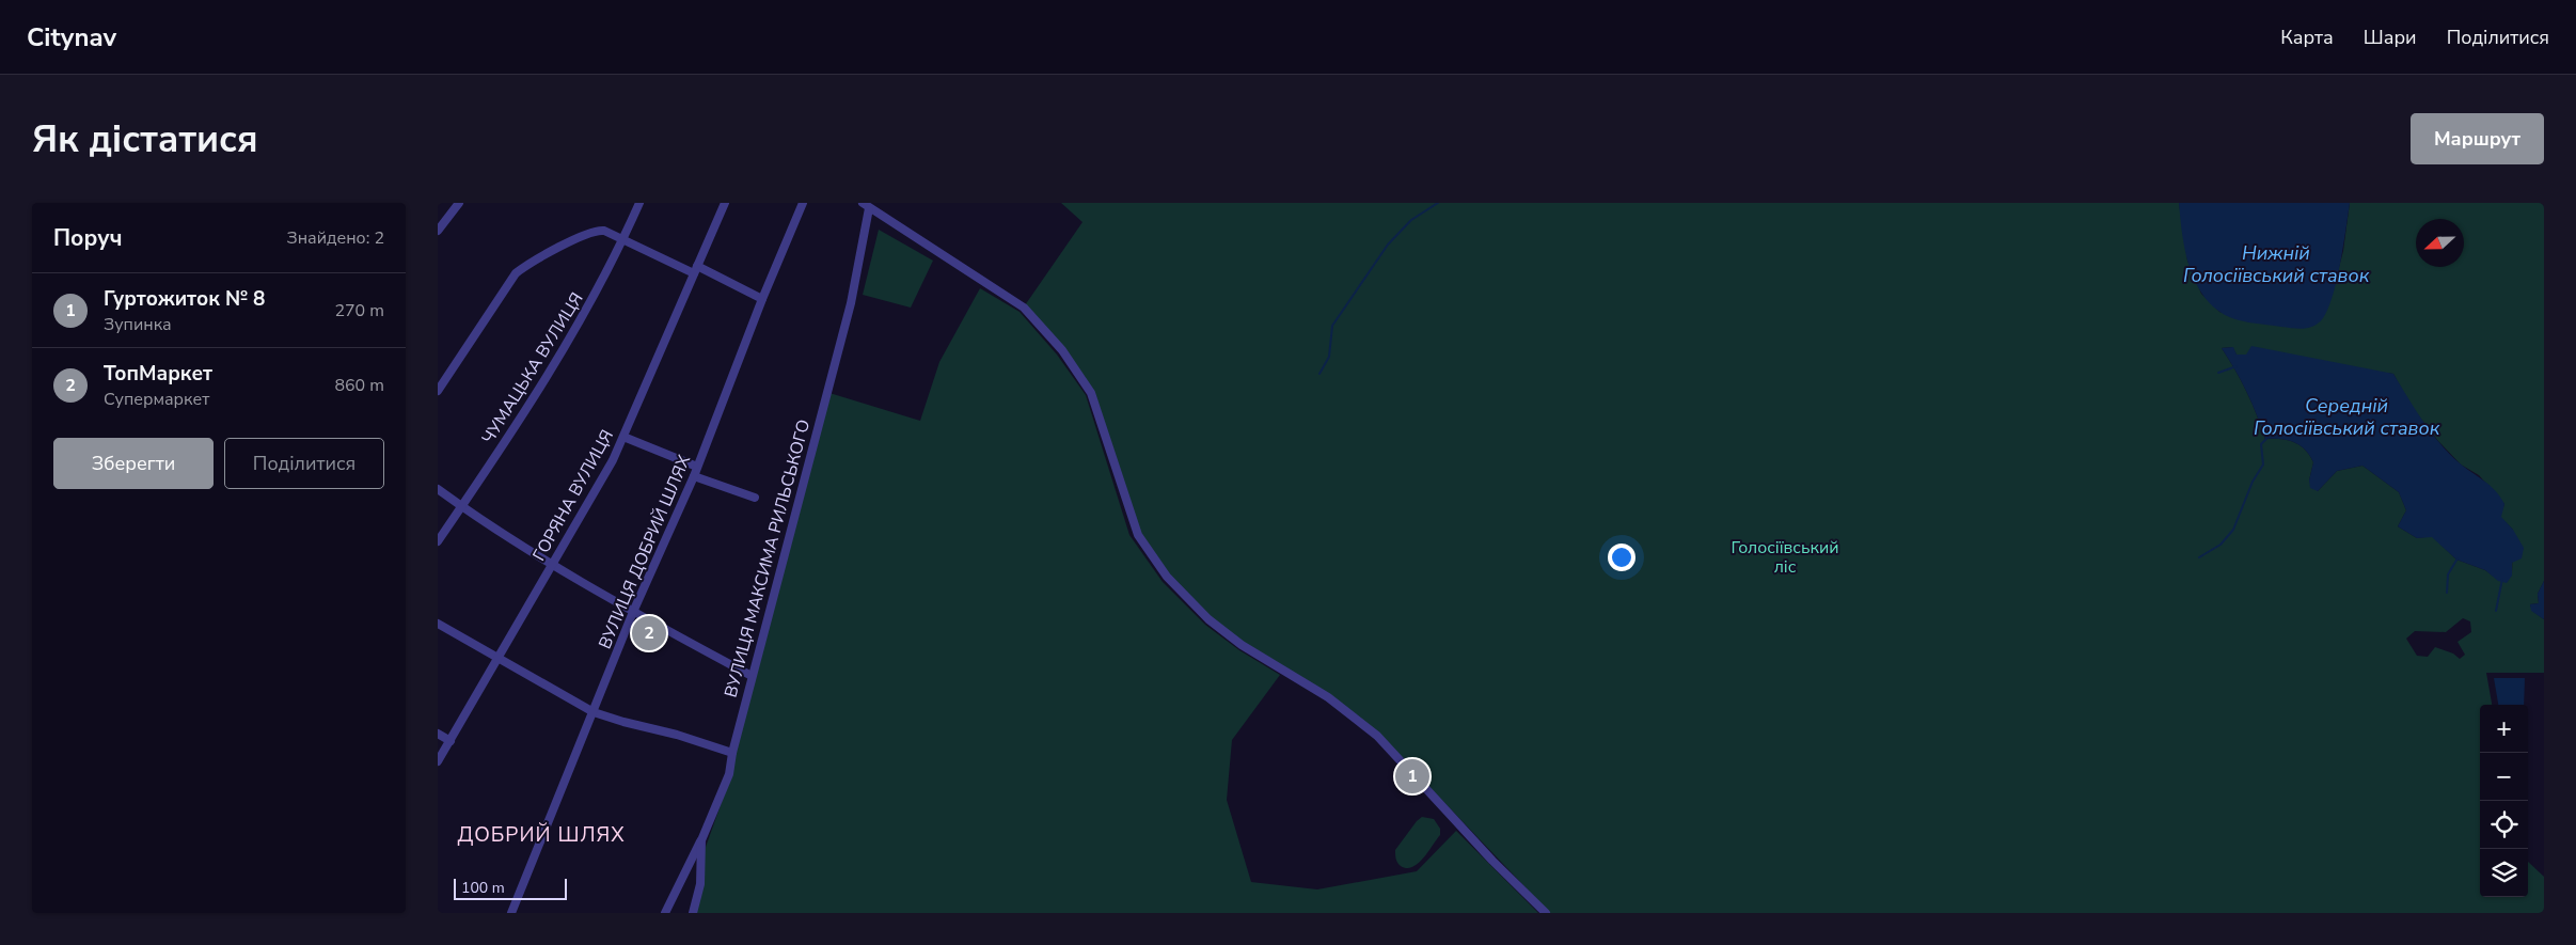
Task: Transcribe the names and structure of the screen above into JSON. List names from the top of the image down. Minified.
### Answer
{"streets":{"street":["ЧУМАЦЬКА ВУЛИЦЯ","ГОРЯНА ВУЛИЦЯ","ВУЛИЦЯ ДОБРИЙ ШЛЯХ","ВУЛИЦЯ МАКСИМА РИЛЬСЬКОГО"]},"districts":["ДОБРИЙ ШЛЯХ"],"water":["Нижній Голосіївський ставок","Середній Голосіївський ставок"],"parks":["Голосіївський ліс"],"scale_bar":"100 m","north":"left","page":{"header":"Citynav","nav":["Карта","Шари","Поділитися"],"buttons":["Маршрут",["Зберегти","Поділитися"]],"title":"Як дістатися","heading":["Поруч","Знайдено: 2"],"list":[{"mark":"1","name":"Гуртожиток № 8","note":"Зупинка","value":"270 m"},{"mark":"2","name":"ТопМаркет","note":"Супермаркет","value":"860 m"}],"pins":["2","1"],"map_buttons":["+","−"],"scale":"100 m"}}
